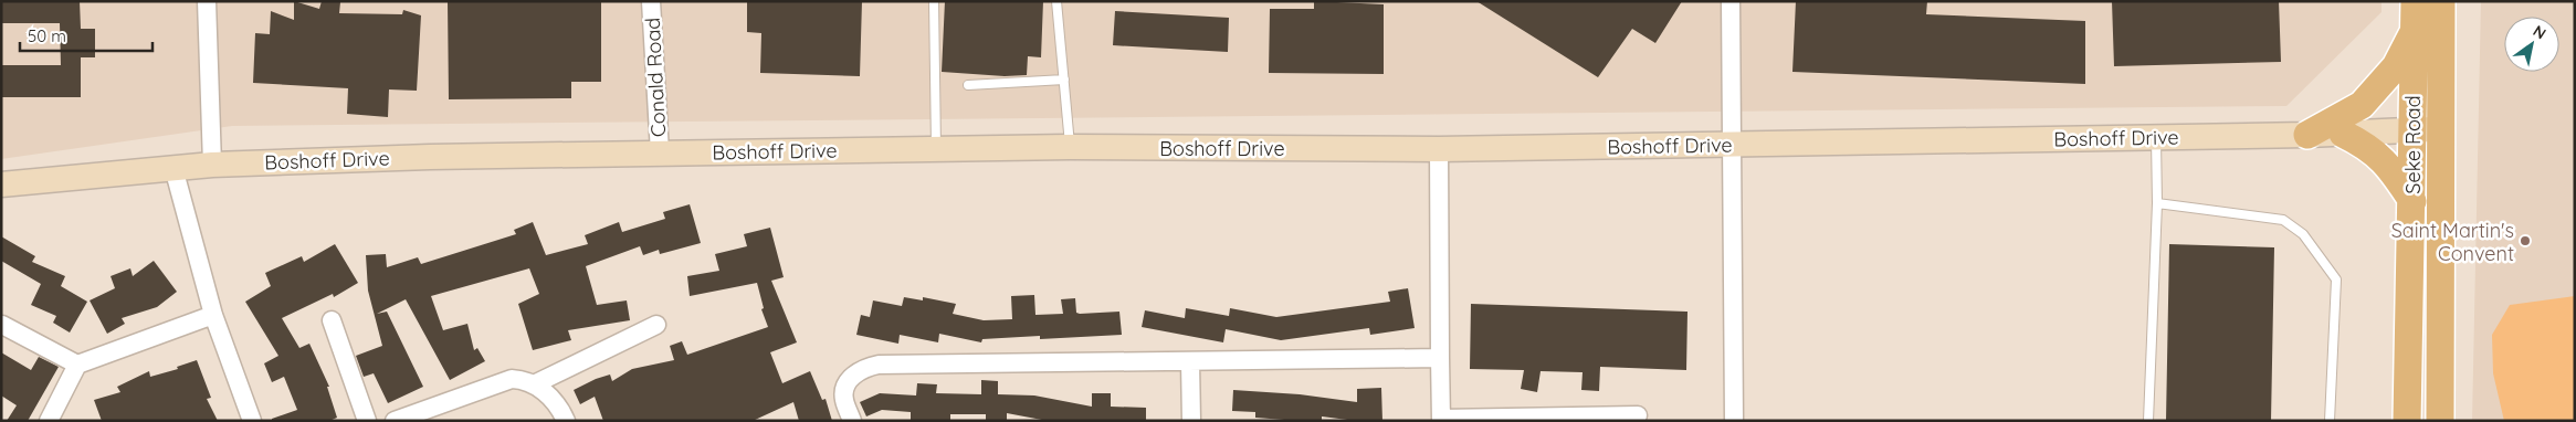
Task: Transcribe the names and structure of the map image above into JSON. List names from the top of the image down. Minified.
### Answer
{"streets":{"main road":["Boshoff Drive","Seke Road"],"street":["Conald Road"]},"crossings":[["Conald Road","Boshoff Drive"],["Boshoff Drive","Seke Road"]],"places":["Saint Martin's Convent"],"scale_bar":"50 m","north":"top right"}
